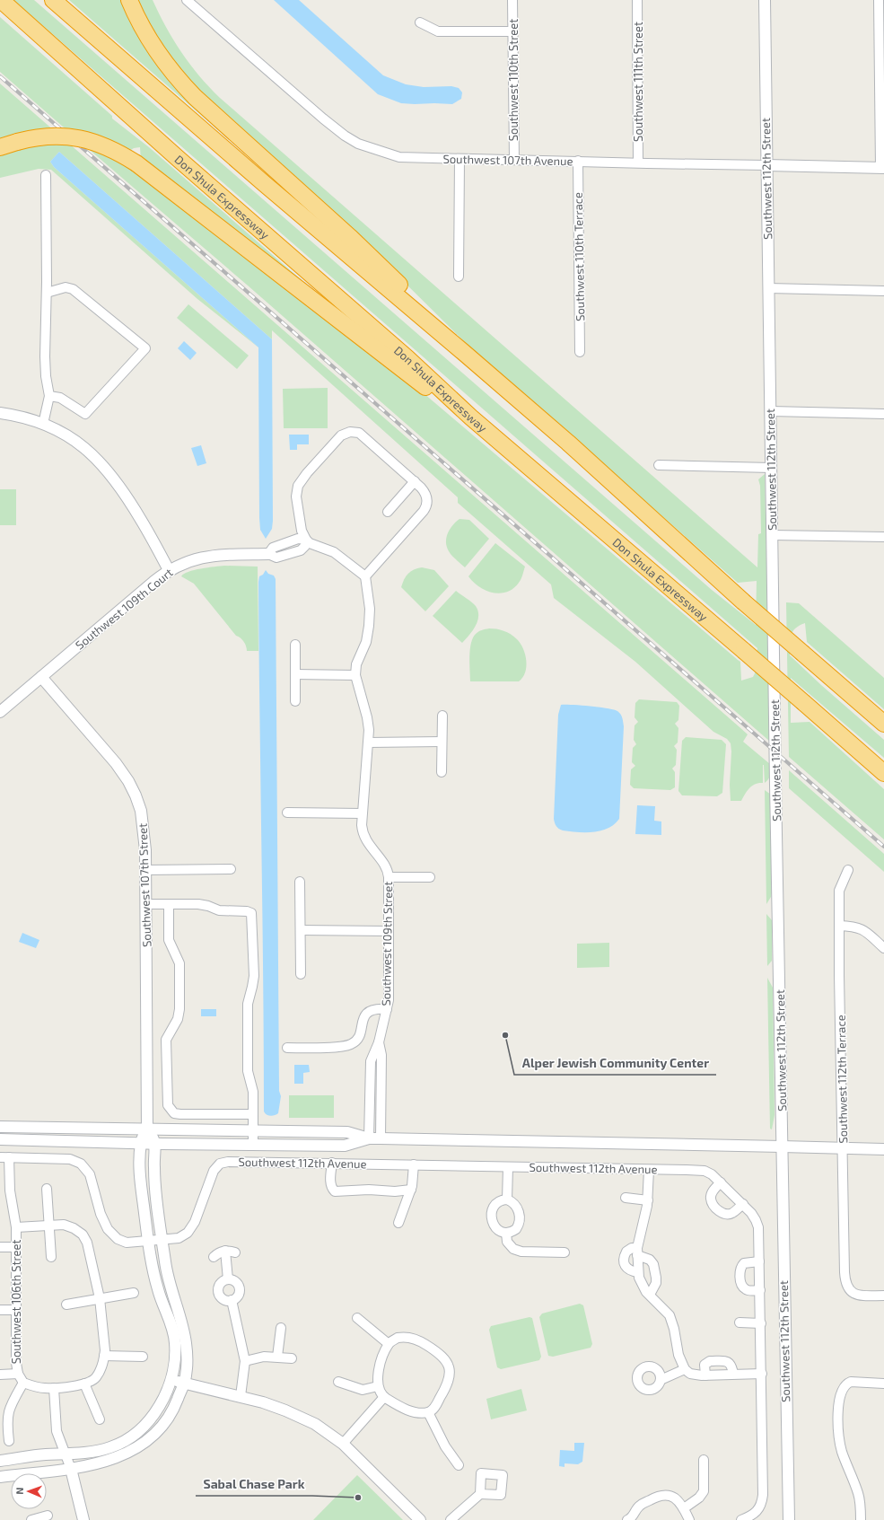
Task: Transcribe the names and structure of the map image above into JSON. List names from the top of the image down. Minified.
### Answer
{"streets":{"highway":["Don Shula Expressway"],"street":["Southwest 110th Street","Southwest 111th Street","Southwest 107th Avenue","Southwest 112th Street","Southwest 110th Terrace","Southwest 109th Court","Southwest 107th Street","Southwest 109th Street","Southwest 112th Terrace","Southwest 112th Avenue","Southwest 106th Street"]},"crossings":[["Southwest 110th Street","Southwest 107th Avenue"],["Southwest 111th Street","Southwest 107th Avenue"],["Southwest 107th Avenue","Southwest 112th Street"],["Southwest 107th Avenue","Southwest 110th Terrace"],["Southwest 112th Street","Southwest 112th Avenue"],["Southwest 109th Court","Southwest 107th Street"],["Southwest 107th Street","Southwest 112th Avenue"],["Southwest 109th Street","Southwest 112th Avenue"],["Southwest 112th Terrace","Southwest 112th Avenue"]],"places":["Alper Jewish Community Center","Sabal Chase Park"],"north":"left"}
